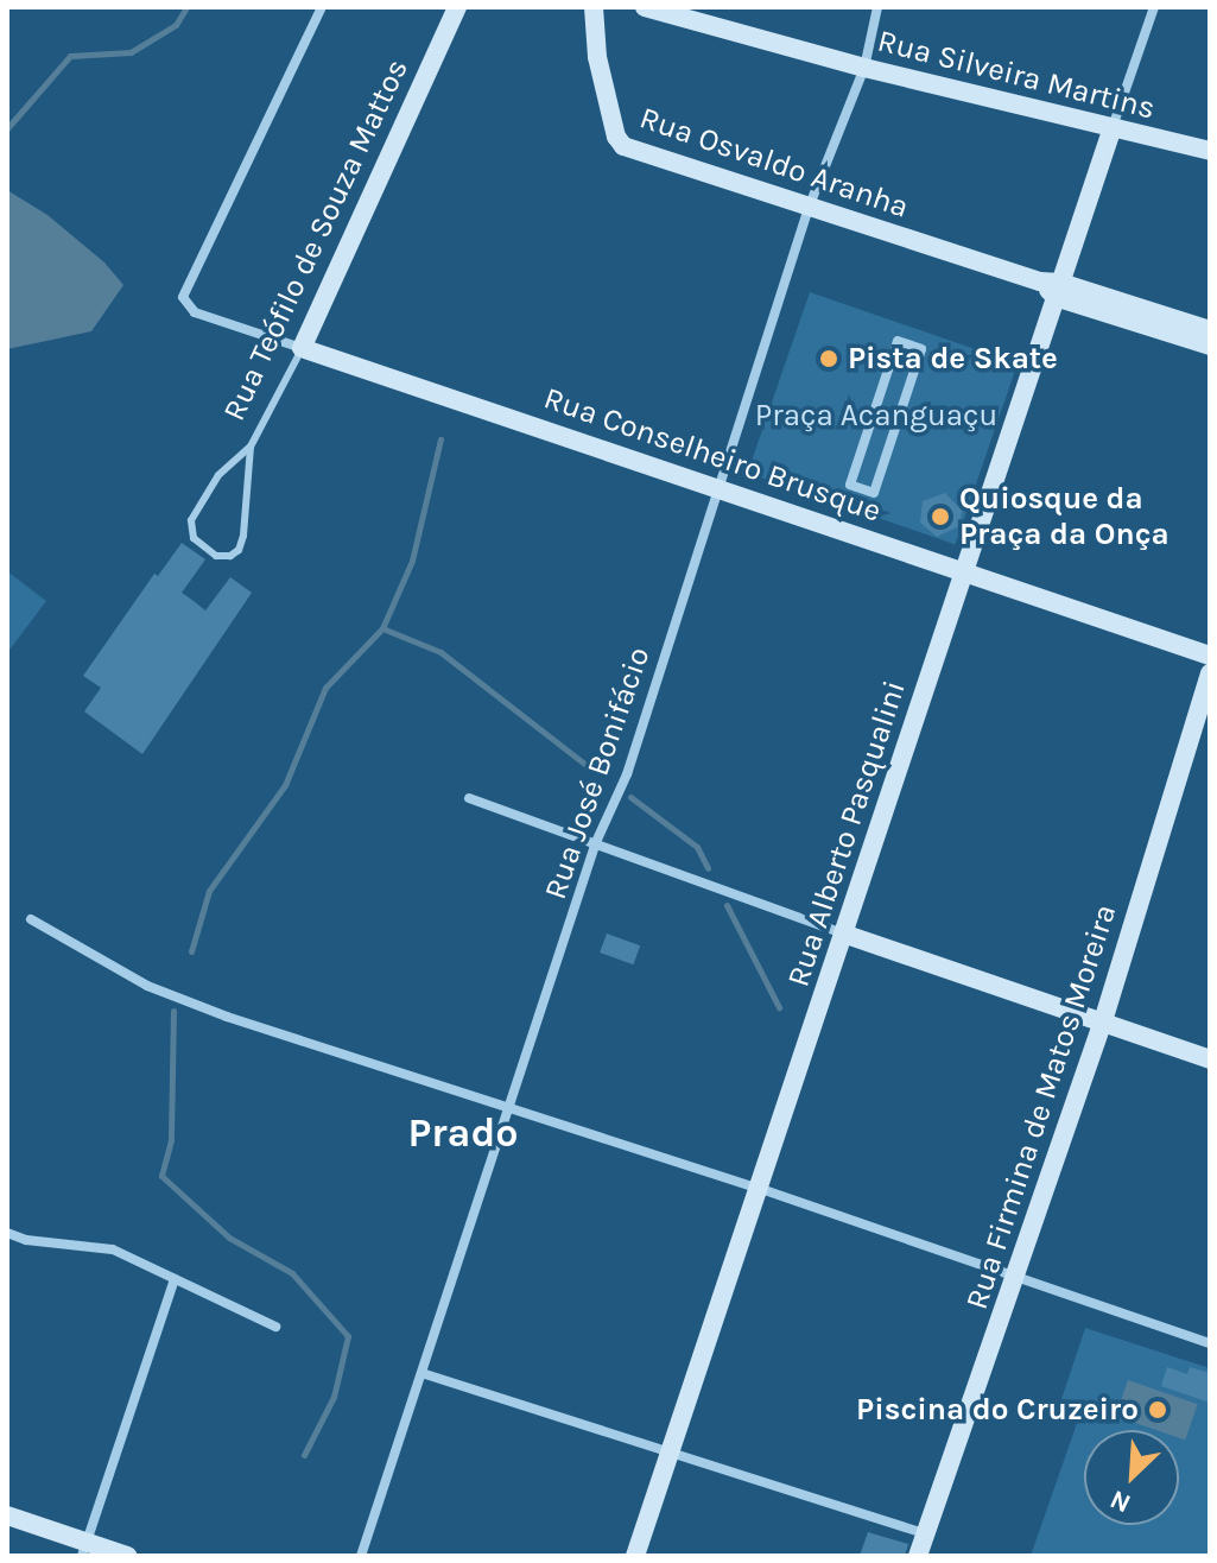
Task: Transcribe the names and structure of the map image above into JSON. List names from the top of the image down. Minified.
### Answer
{"streets":{"street":["Rua Silveira Martins","Rua Osvaldo Aranha","Rua Teófilo de Souza Mattos","Rua Conselheiro Brusque","Rua José Bonifácio","Rua Alberto Pasqualini","Rua Firmina de Matos Moreira"]},"crossings":[["Rua Silveira Martins","Rua José Bonifácio"],["Rua Silveira Martins","Rua Alberto Pasqualini"],["Rua Osvaldo Aranha","Rua José Bonifácio"],["Rua Osvaldo Aranha","Rua Alberto Pasqualini"],["Rua Teófilo de Souza Mattos","Rua Conselheiro Brusque"],["Rua Conselheiro Brusque","Rua José Bonifácio"],["Rua Conselheiro Brusque","Rua Alberto Pasqualini"]],"districts":["Prado"],"parks":["Praça Acanguaçu"],"places":["Pista de Skate","Quiosque da Praça da Onça","Piscina do Cruzeiro"],"north":"bottom left"}
